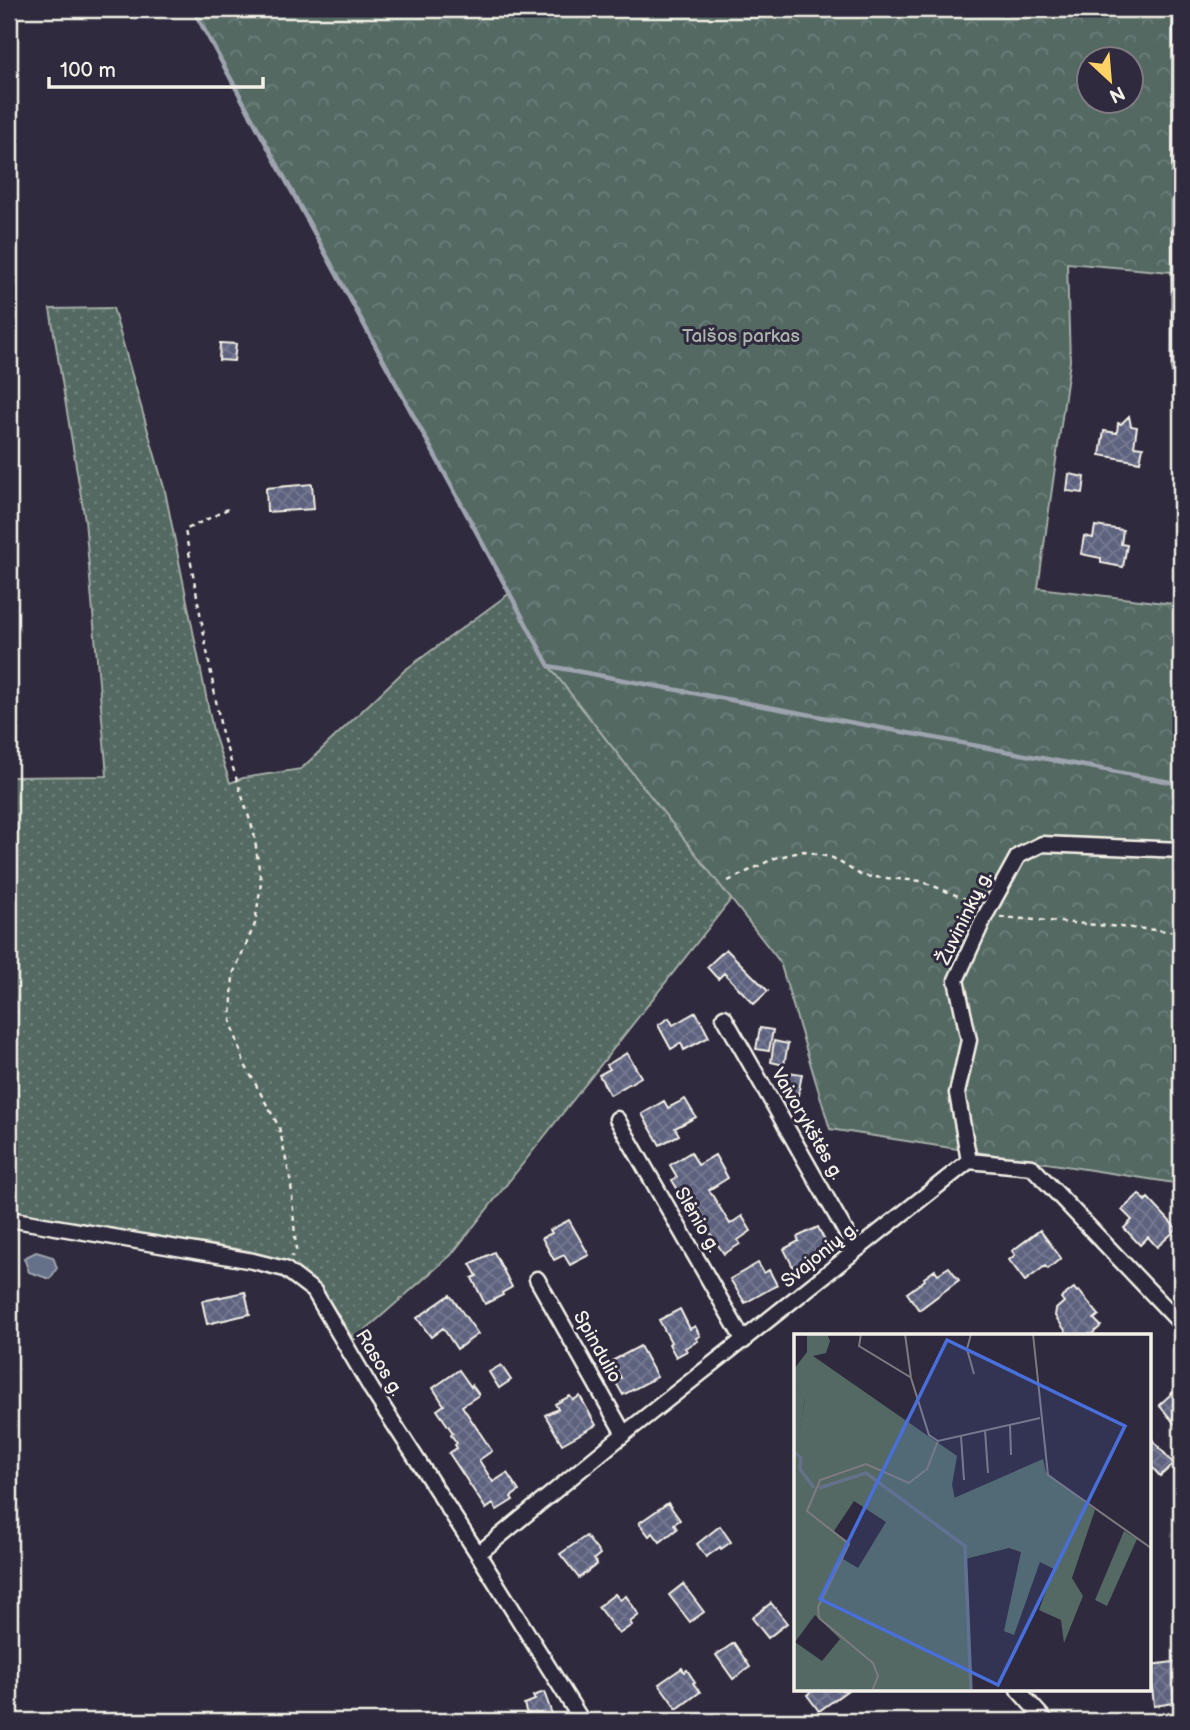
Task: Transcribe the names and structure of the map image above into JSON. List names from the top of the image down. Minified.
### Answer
{"streets":{"street":["Žuvininkų g.","Vaivorykštės g.","Slėnio g.","Svajonių g.","Spindulio","Rasos g."]},"crossings":[["Žuvininkų g.","Svajonių g."],["Vaivorykštės g.","Svajonių g."],["Slėnio g.","Svajonių g."],["Svajonių g.","Spindulio"],["Svajonių g.","Rasos g."]],"parks":["Talšos parkas"],"scale_bar":"100 m","north":"bottom right"}
